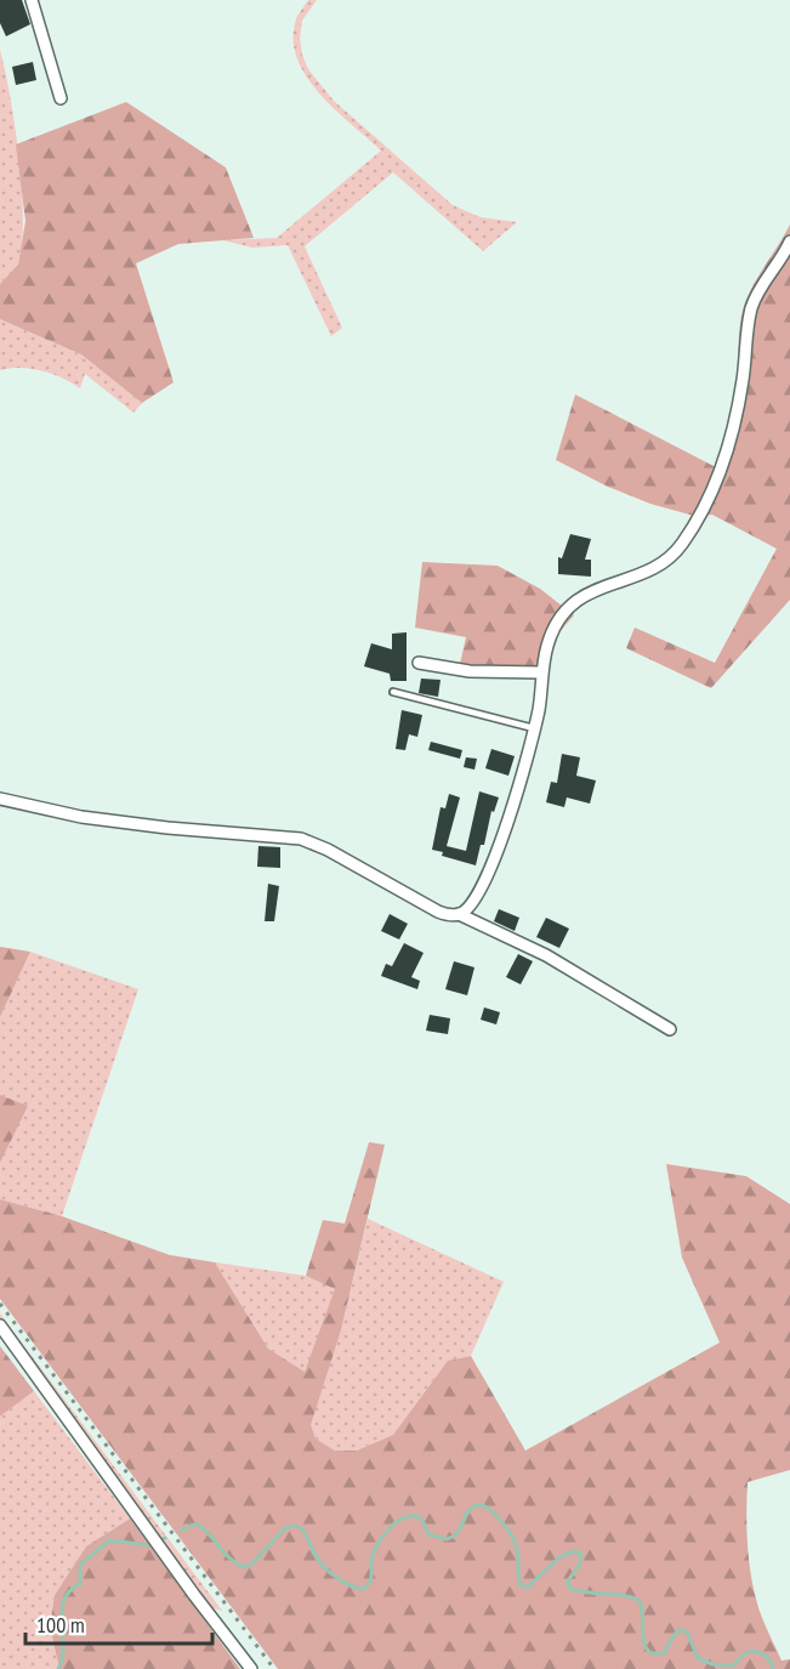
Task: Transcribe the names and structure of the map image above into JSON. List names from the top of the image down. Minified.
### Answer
{"scale_bar":"100 m"}
